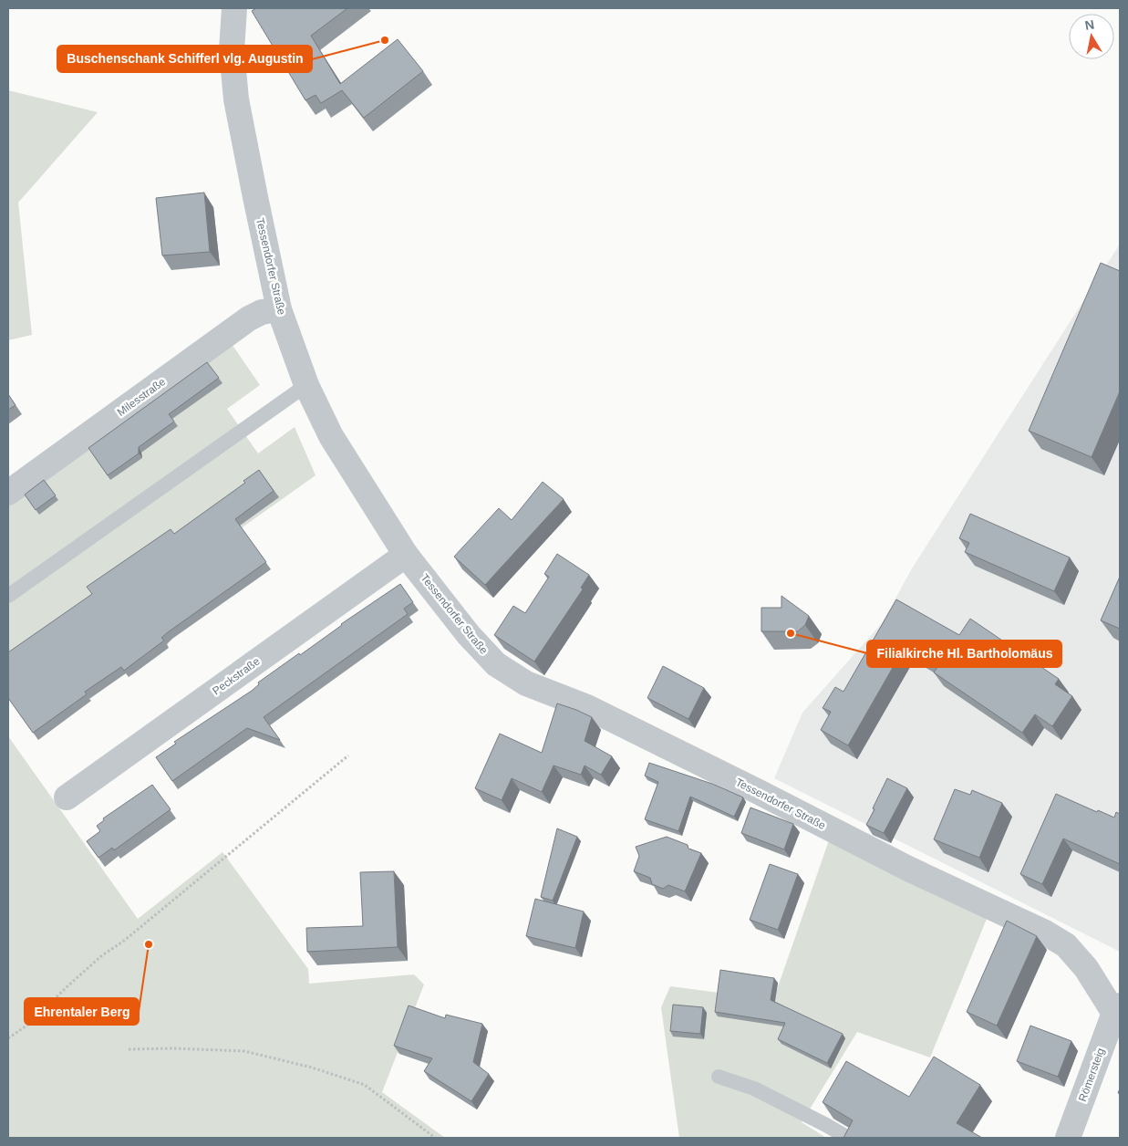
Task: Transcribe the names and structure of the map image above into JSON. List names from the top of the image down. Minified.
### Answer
{"streets":{"street":["Tessendorfer Straße","Milesstraße","Peckstraße","Römersteig"]},"crossings":[["Tessendorfer Straße","Milesstraße"],["Tessendorfer Straße","Peckstraße"],["Tessendorfer Straße","Römersteig"]],"places":["Buschenschank Schifferl vlg. Augustin","Filialkirche Hl. Bartholomäus","Ehrentaler Berg"],"north":"top"}
